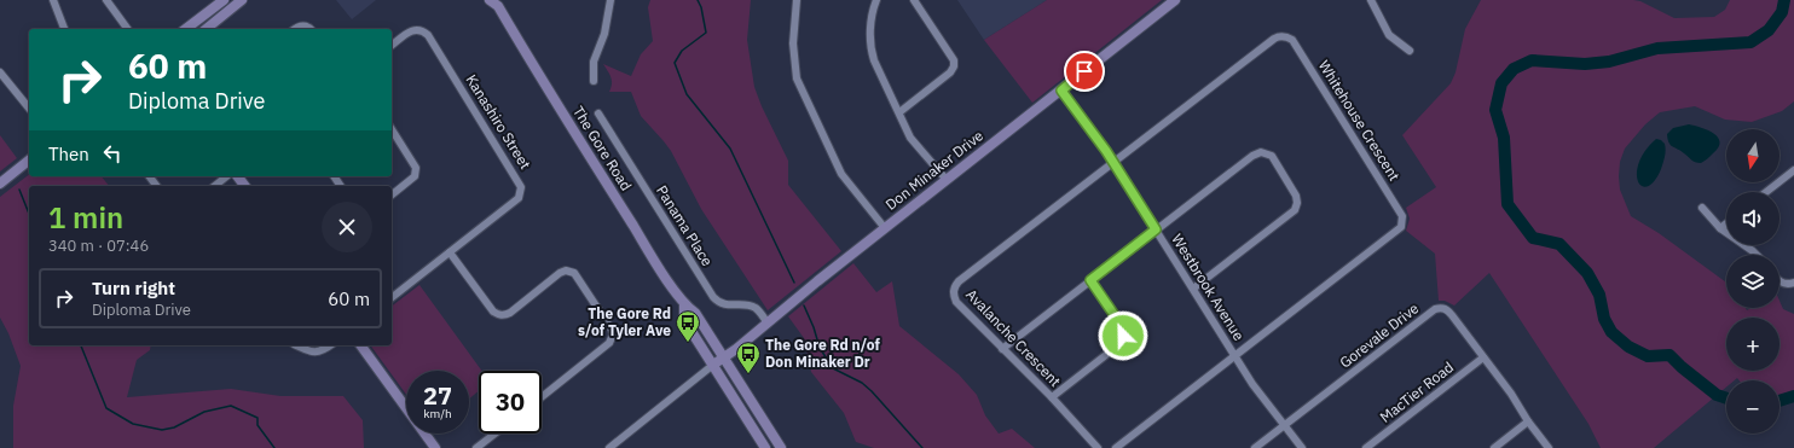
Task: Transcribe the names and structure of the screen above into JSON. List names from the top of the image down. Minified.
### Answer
{"streets":{"main road":["The Gore Road","Don Minaker Drive"],"street":["Whitehouse Crescent","Kanashiro Street","Panama Place","Westbrook Avenue","Gorevale Drive","Avalanche Crescent","MacTier Road"]},"crossings":[["Whitehouse Crescent","Westbrook Avenue"],["Whitehouse Crescent","Avalanche Crescent"],["The Gore Road","Don Minaker Drive"],["Don Minaker Drive","Panama Place"],["Don Minaker Drive","Westbrook Avenue"],["Westbrook Avenue","Gorevale Drive"],["Westbrook Avenue","Avalanche Crescent"],["Gorevale Drive","MacTier Road"]],"places":{"bus stop":["The Gore Rd s/of Tyler Ave","The Gore Rd n/of Don Minaker Dr"]},"north":"bottom","page":{"turn":["60 m","Diploma Drive"],"map_buttons":["+","−"],"then":"Then","heading":["1 min","340 m · 07:46"],"list":[{"name":"Turn right","note":"Diploma Drive","value":"60 m"}],"speed":"27 km/h","limit":"30"}}
